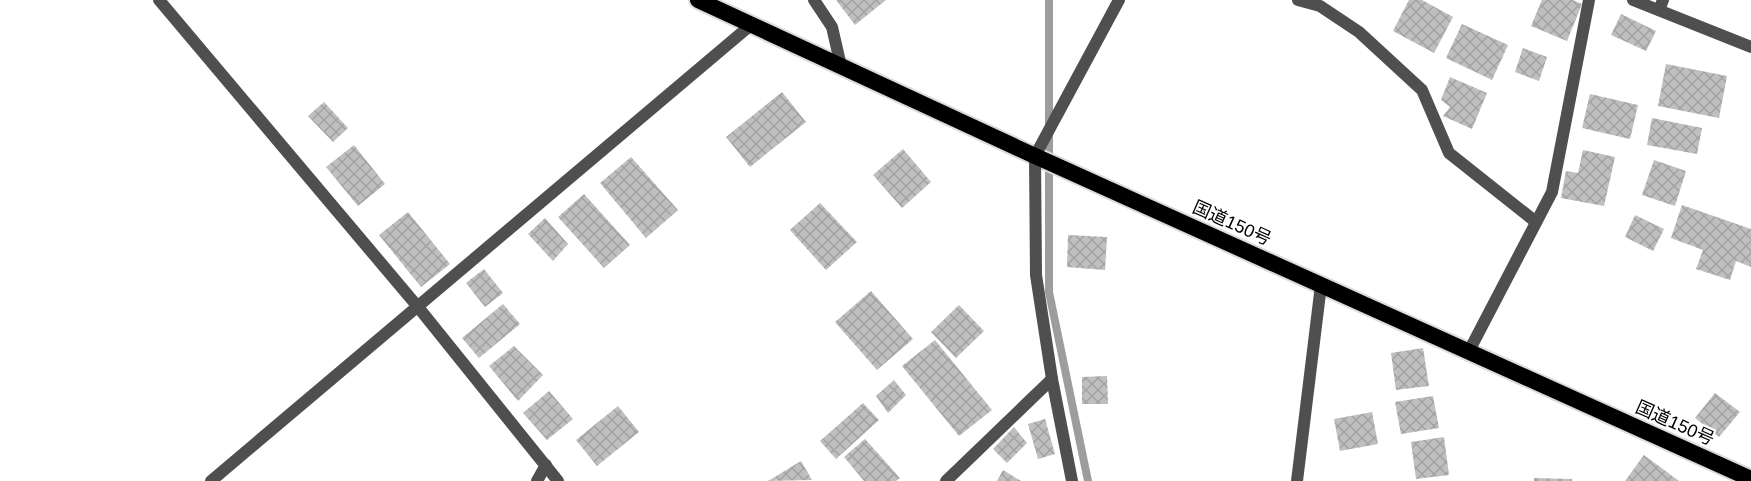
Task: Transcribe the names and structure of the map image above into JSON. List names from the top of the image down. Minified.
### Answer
{"streets":{"highway":["国道150号"]}}
